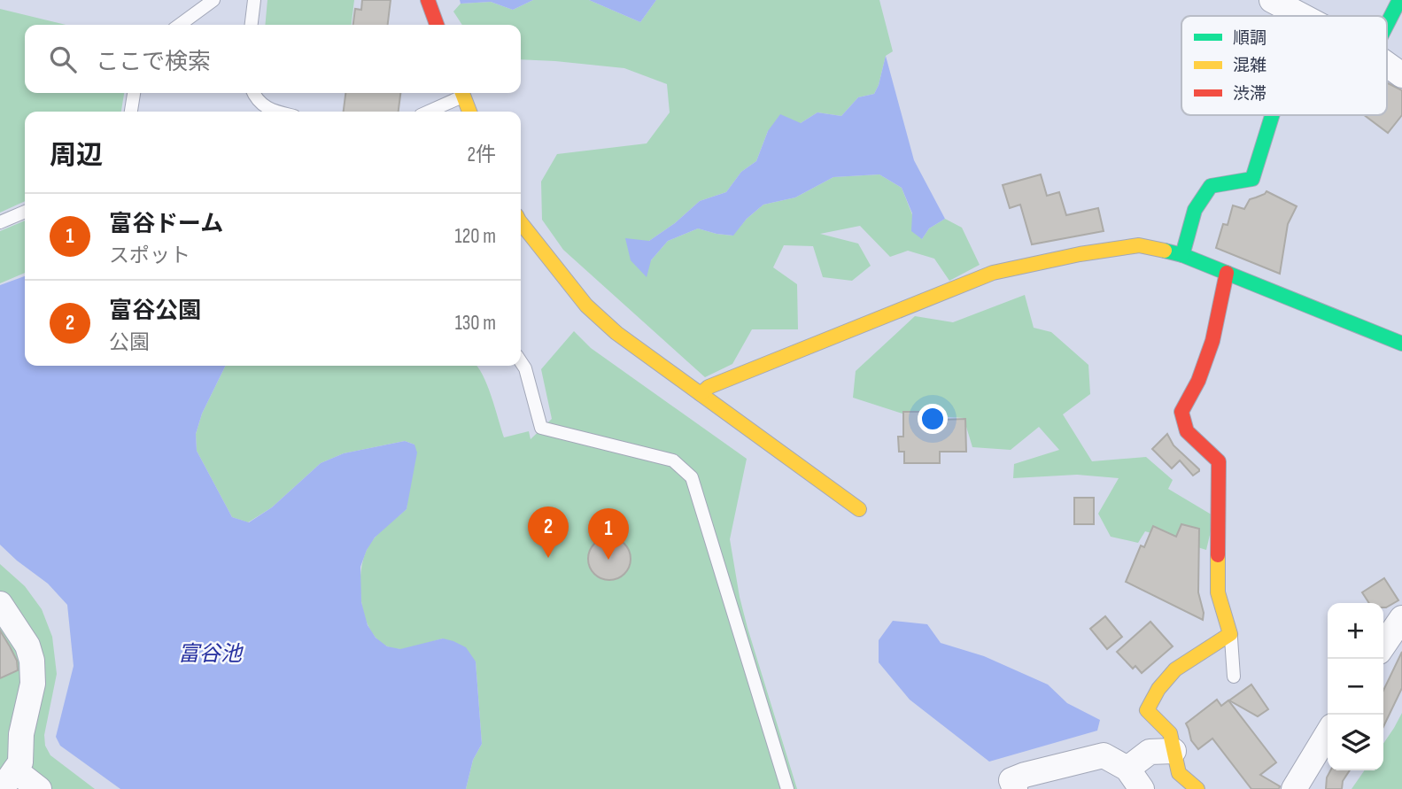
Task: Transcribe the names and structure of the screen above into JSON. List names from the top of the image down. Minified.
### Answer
{"water":["富谷池"],"legend":["順調","混雑","渋滞"],"page":{"search":"ここで検索","heading":["周辺","2件"],"list":[{"mark":"1","name":"富谷ドーム","note":"スポット","value":"120 m"},{"mark":"2","name":"富谷公園","note":"公園","value":"130 m"}],"pins":["2","1"],"map_buttons":["+","−"]}}
